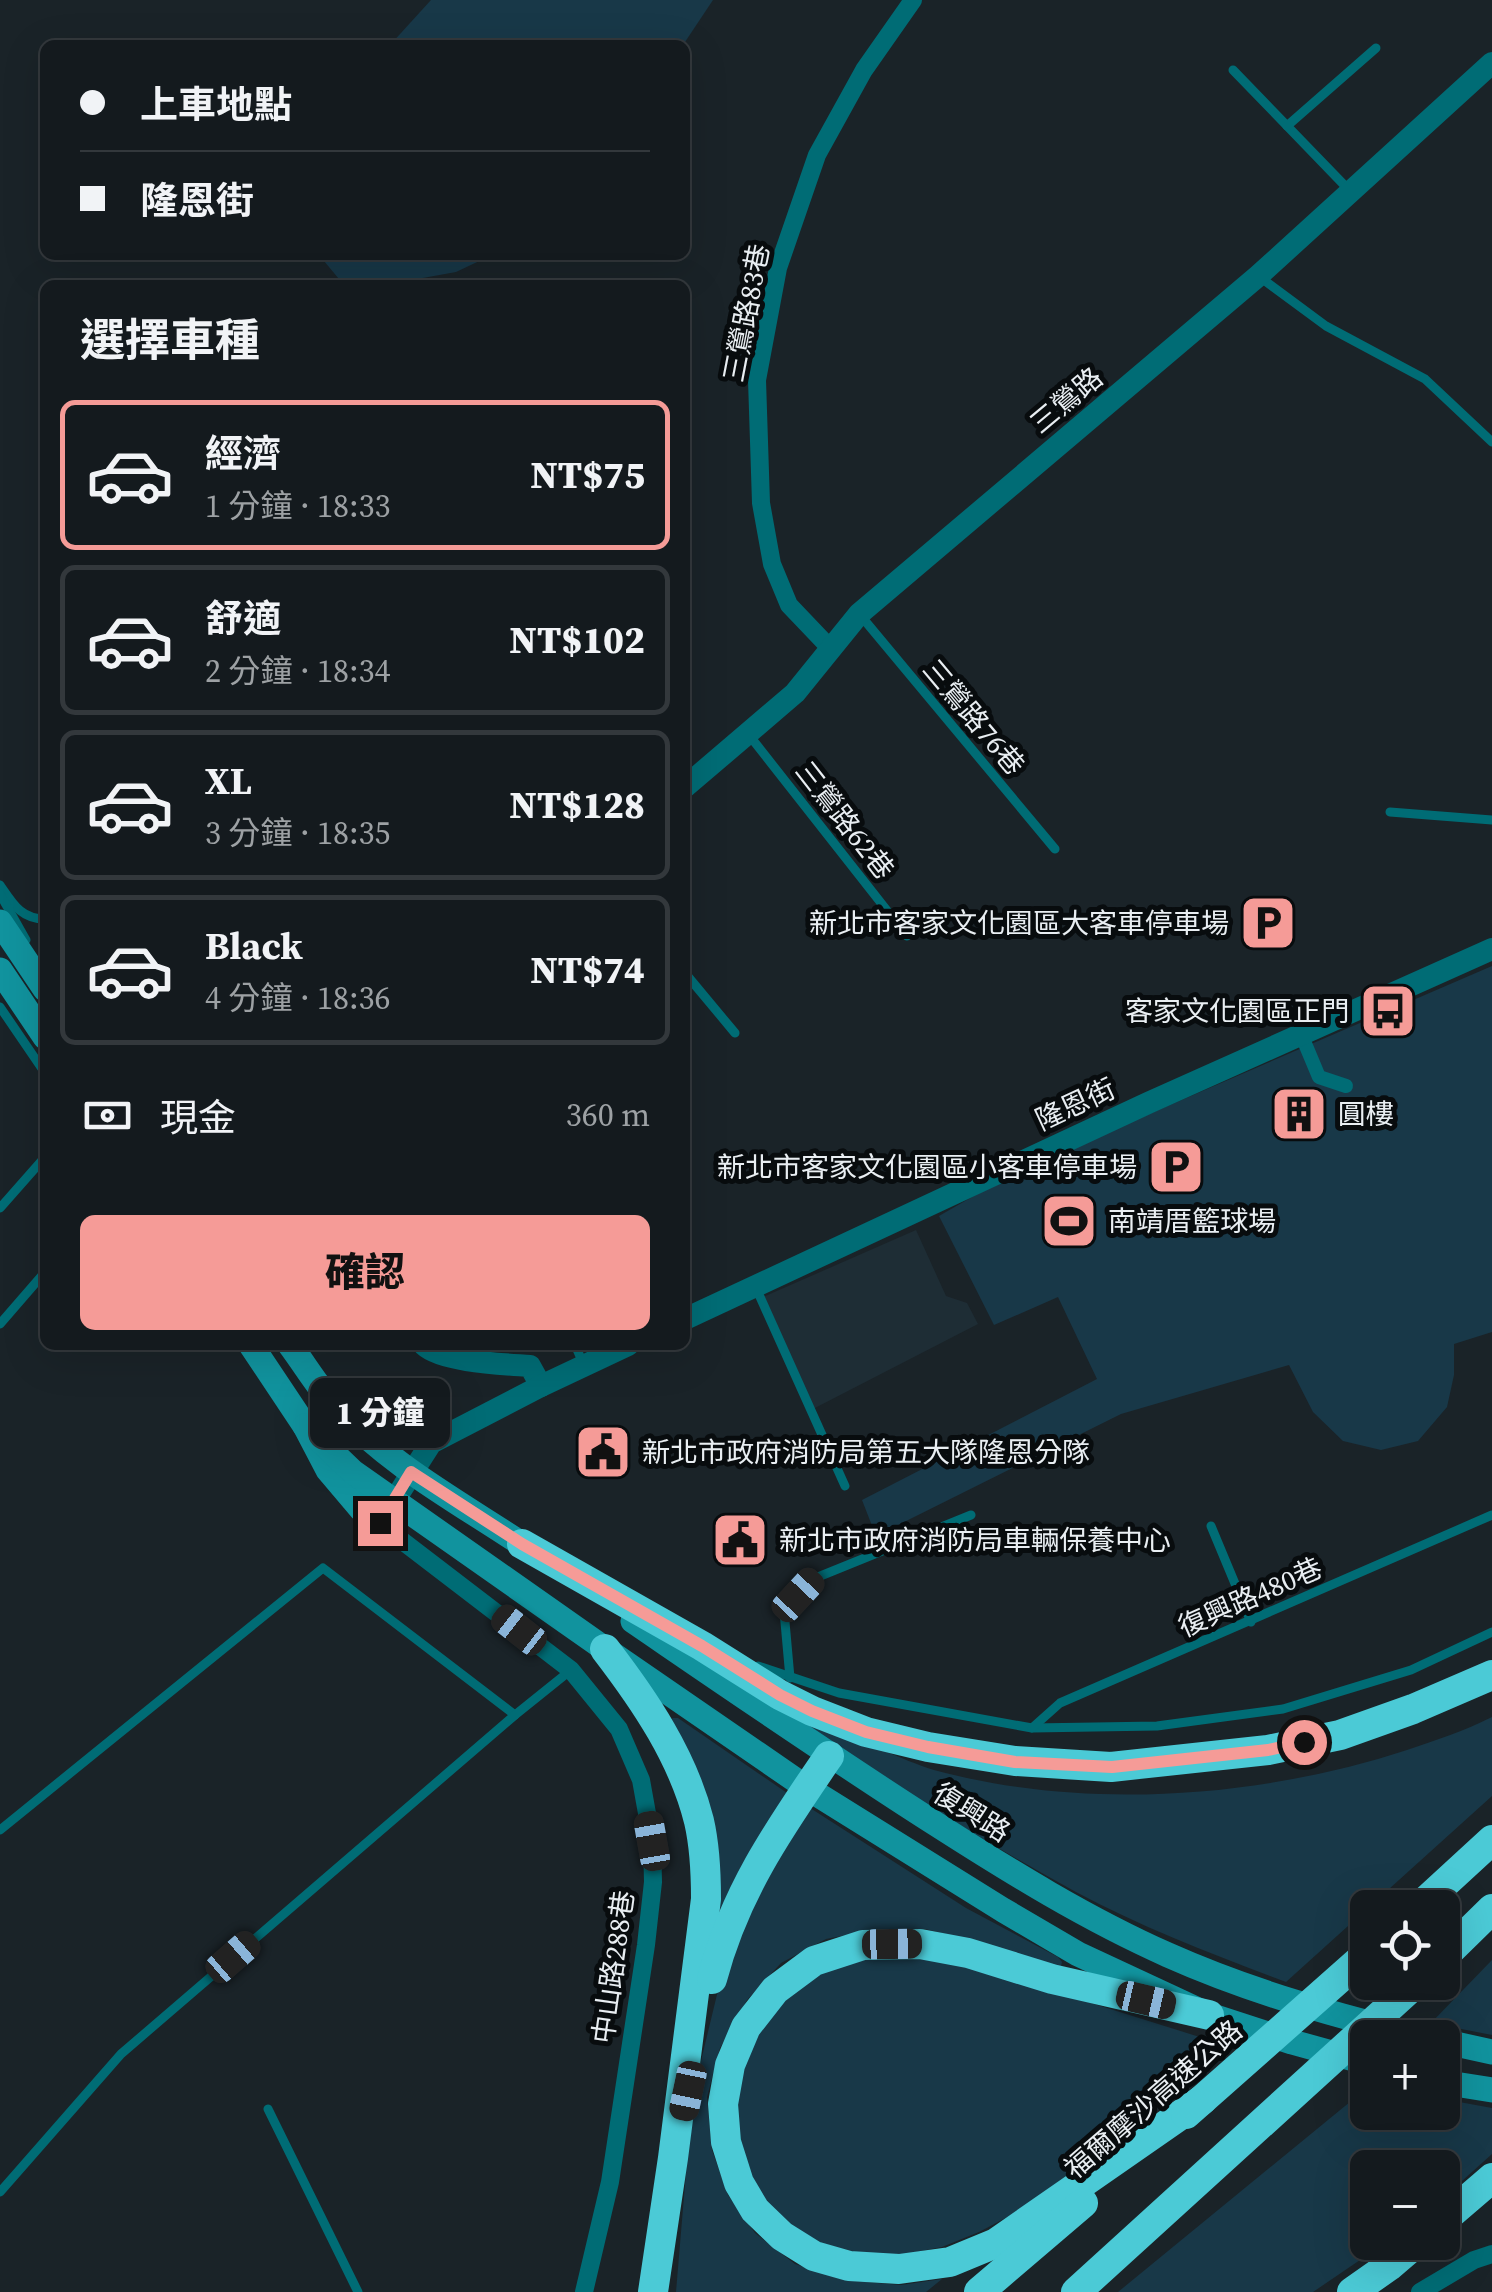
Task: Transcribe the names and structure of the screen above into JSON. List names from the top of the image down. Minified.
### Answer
{"streets":{"highway":["福爾摩沙高速公路"],"main road":["復興路"],"street":["三鶯路83巷","三鶯路","隆恩街","中山路288巷"],"lane":["三鶯路76巷","三鶯路62巷","復興路480巷"]},"crossings":[["三鶯路83巷","三鶯路"],["三鶯路","三鶯路76巷"],["三鶯路","三鶯路62巷"]],"places":{"parking":["新北市客家文化園區大客車停車場","新北市客家文化園區小客車停車場"],"bus stop":["客家文化園區正門"],"building":["圓樓"],"sports":["南靖厝籃球場"],"public building":["新北市政府消防局第五大隊隆恩分隊","新北市政府消防局車輛保養中心"]},"page":{"banner":["上車地點","隆恩街"],"heading":"選擇車種","list":[{"name":"經濟","note":"1 分鐘 · 18:33","value":"NT$75"},{"name":"舒適","note":"2 分鐘 · 18:34","value":"NT$102"},{"name":"XL","note":"3 分鐘 · 18:35","value":"NT$128"},{"name":"Black","note":"4 分鐘 · 18:36","value":"NT$74"}],"pay":["現金","360 m"],"buttons":"確認","bubble":"1 分鐘","map_buttons":["+","−"]}}
